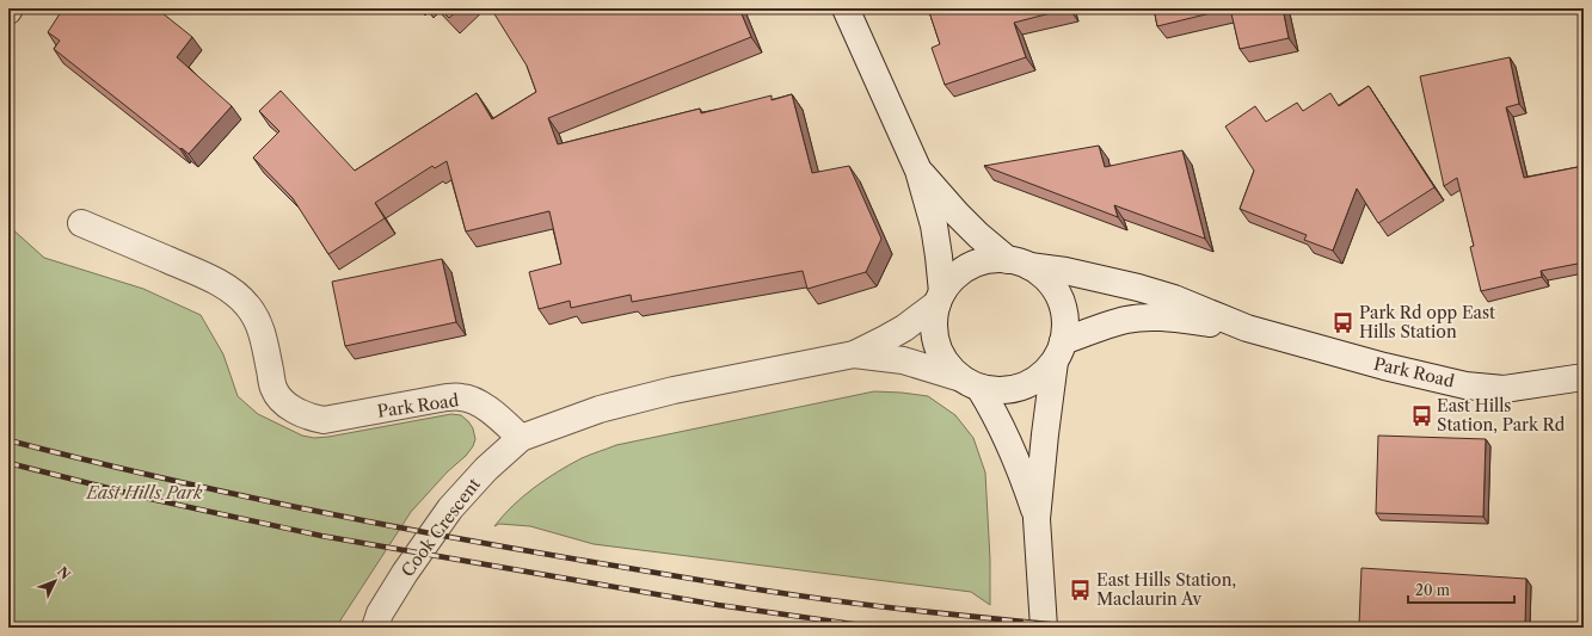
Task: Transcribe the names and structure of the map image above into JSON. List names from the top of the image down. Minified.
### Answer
{"streets":{"street":["Park Road","Cook Crescent"]},"crossings":[["Park Road","Cook Crescent"]],"parks":["East Hills Park"],"places":{"bus stop":["Park Rd opp East Hills Station","East Hills Station, Park Rd","East Hills Station, Maclaurin Av"]},"scale_bar":"20 m","north":"top right"}
